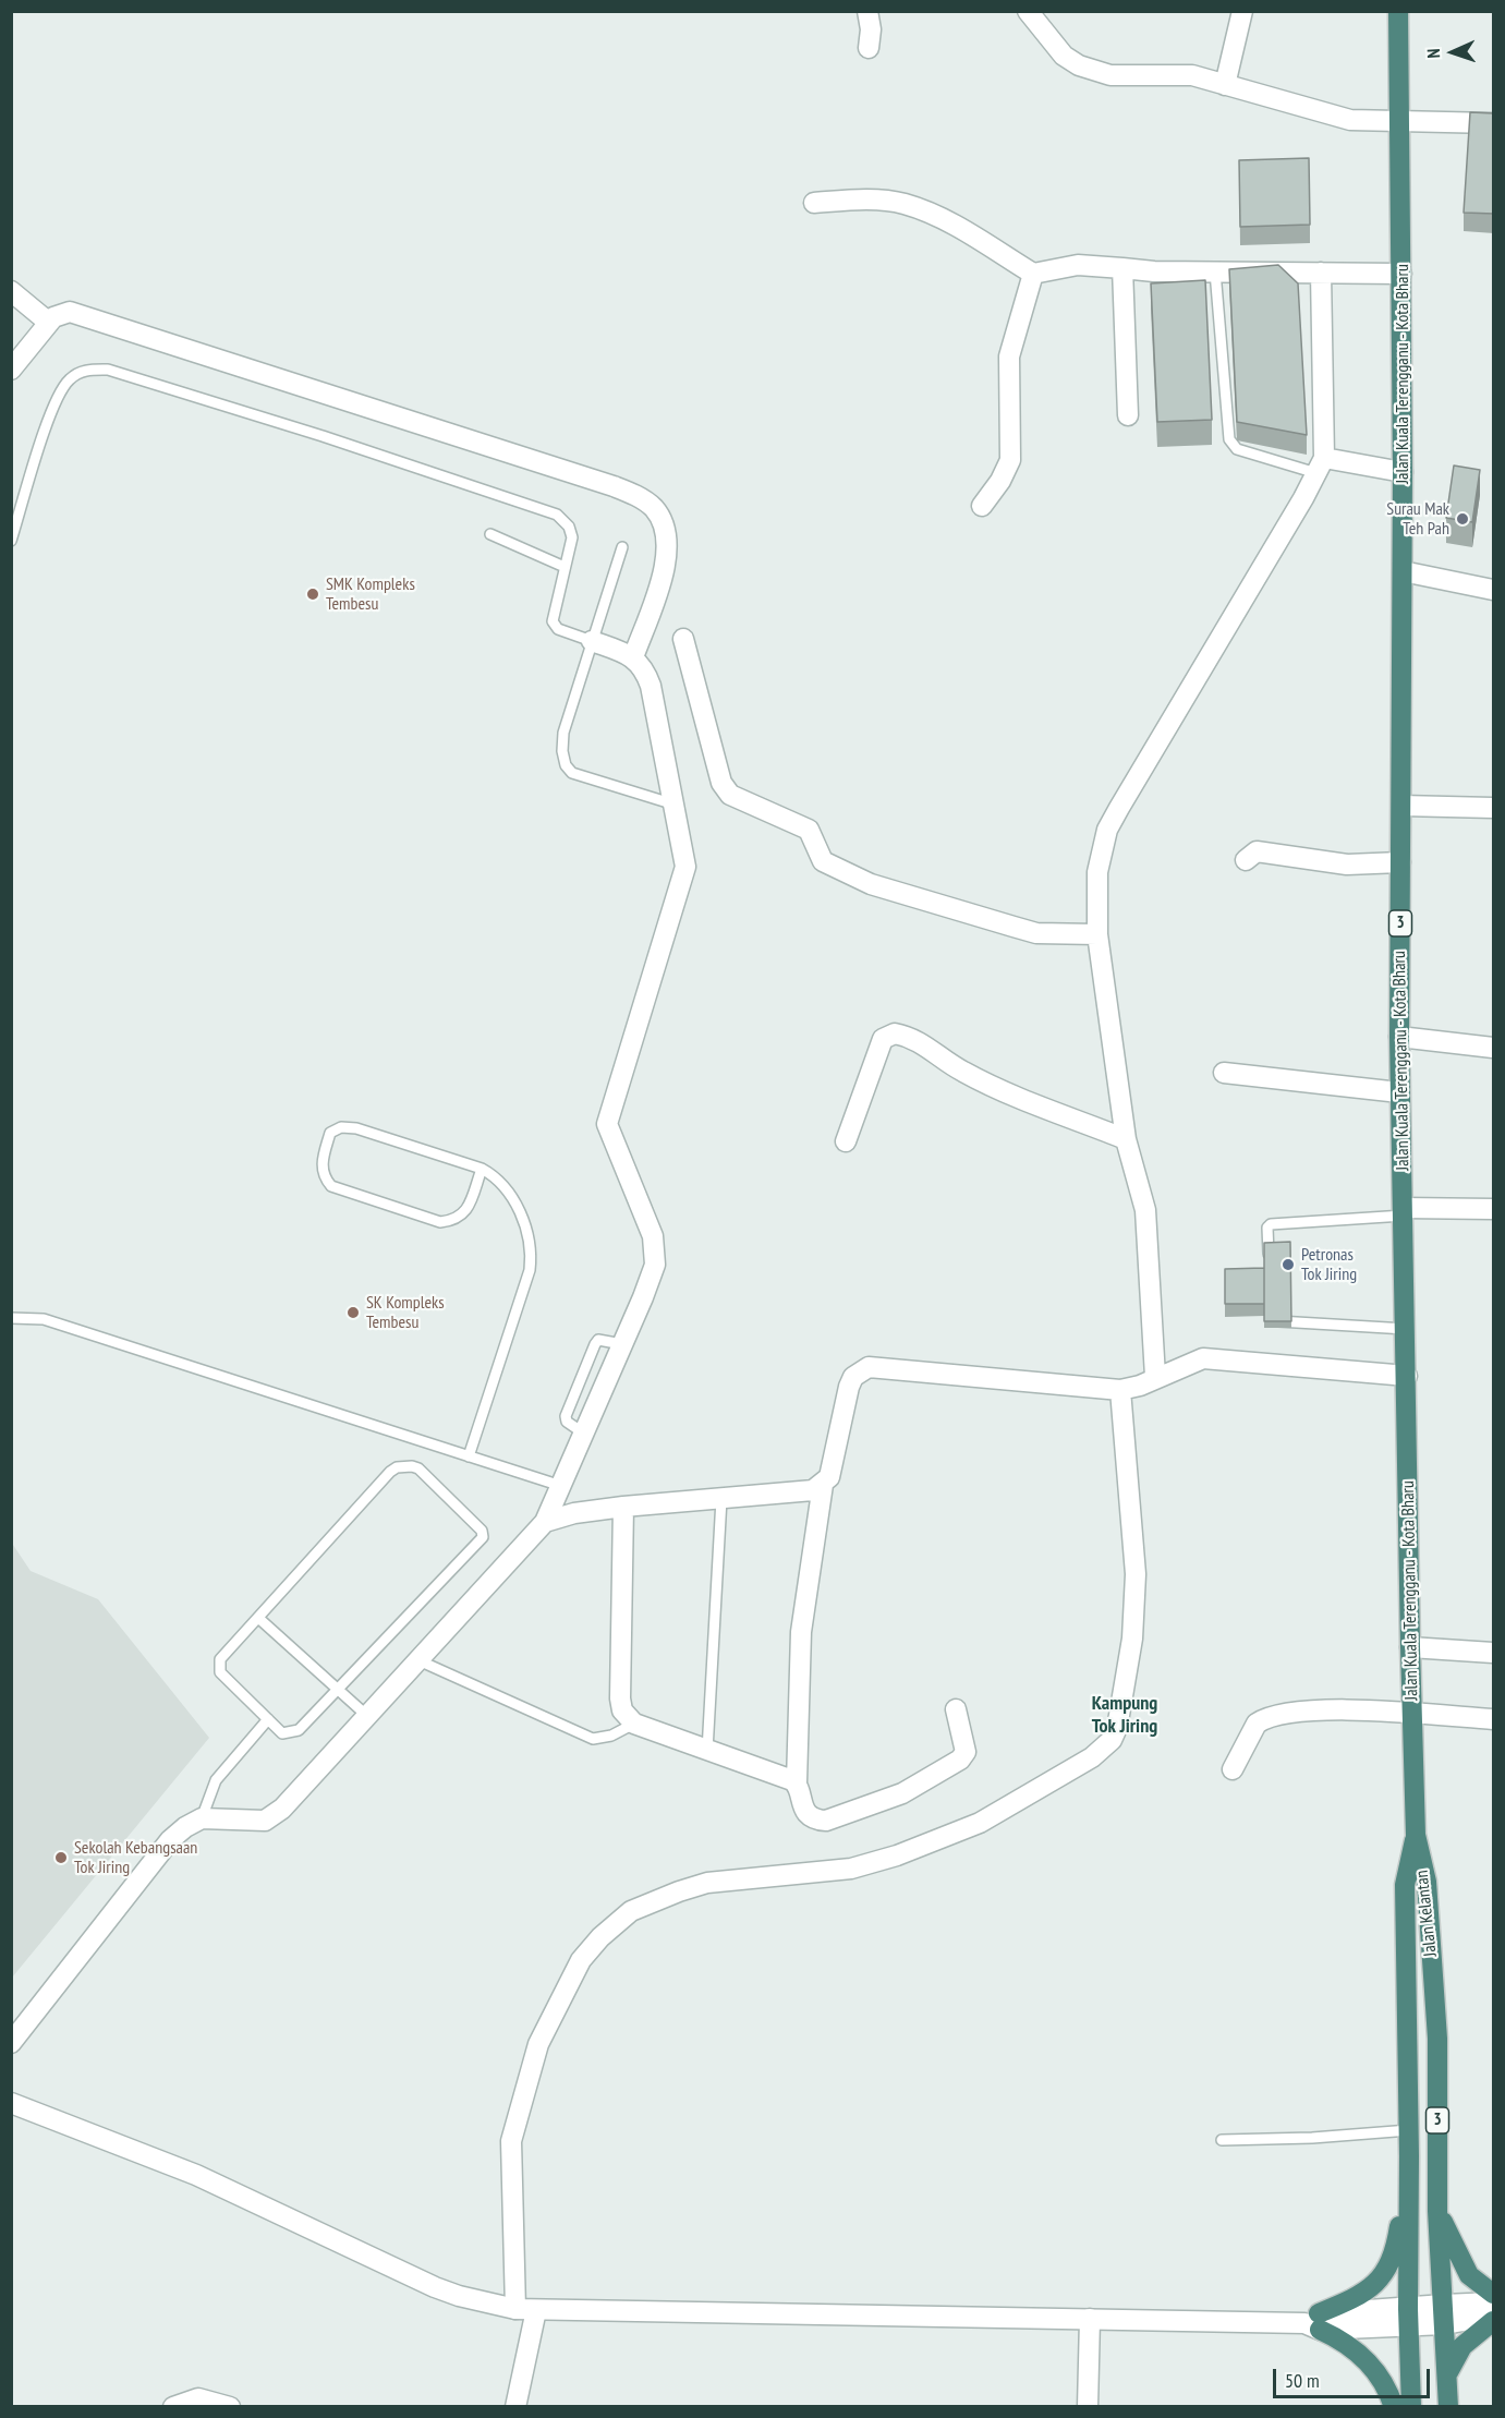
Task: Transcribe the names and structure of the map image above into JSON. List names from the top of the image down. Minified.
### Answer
{"streets":{"highway":["Jalan Kuala Terengganu - Kota Bharu","3","Jalan Kelantan"]},"crossings":[["Jalan Kuala Terengganu - Kota Bharu","Jalan Kelantan"]],"districts":["Kampung Tok Jiring"],"places":["Surau Mak Teh Pah","SMK Kompleks Tembesu","Petronas Tok Jiring","SK Kompleks Tembesu","Sekolah Kebangsaan Tok Jiring"],"scale_bar":"50 m","north":"left"}
